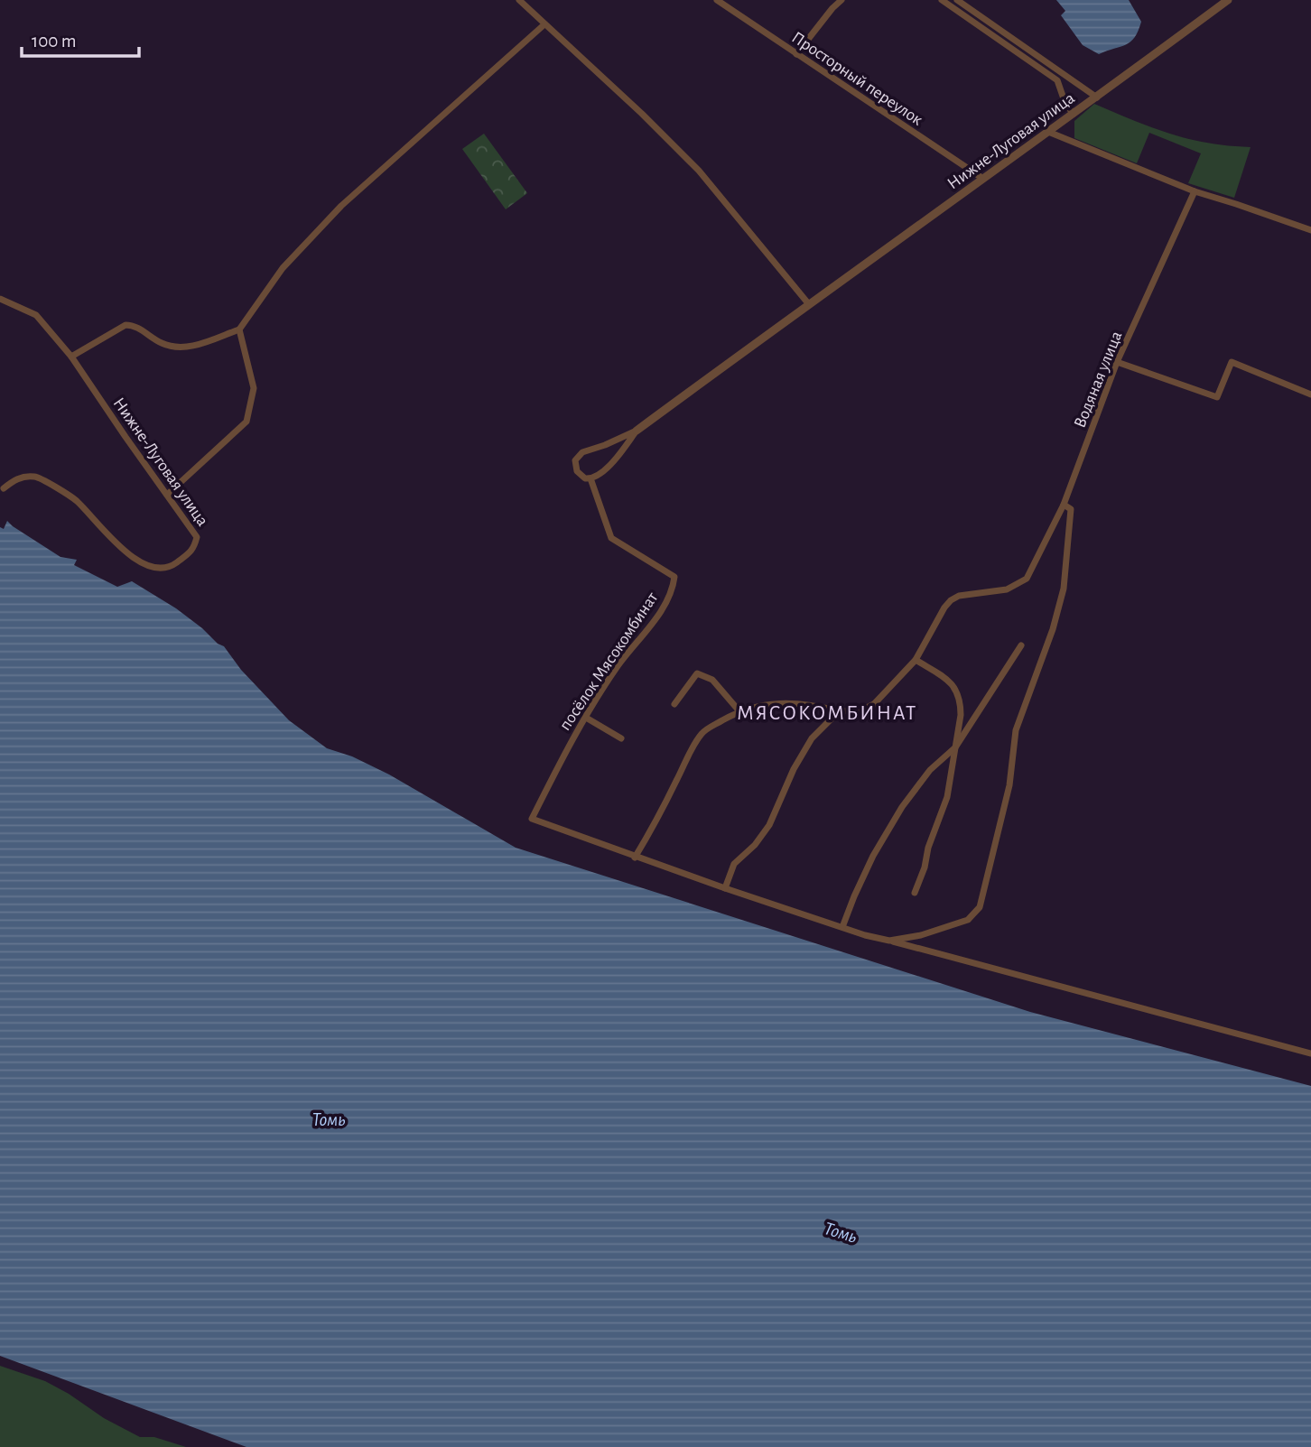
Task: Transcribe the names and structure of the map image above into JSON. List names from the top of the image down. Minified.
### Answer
{"streets":{"street":["Просторный переулок","Нижне-Луговая улица","Водяная улица","посёлок Мясокомбинат"]},"crossings":[["Просторный переулок","Нижне-Луговая улица"],["Водяная улица","посёлок Мясокомбинат"]],"districts":["МЯСОКОМБИНАТ"],"water":["Томь"],"scale_bar":"100 m"}
